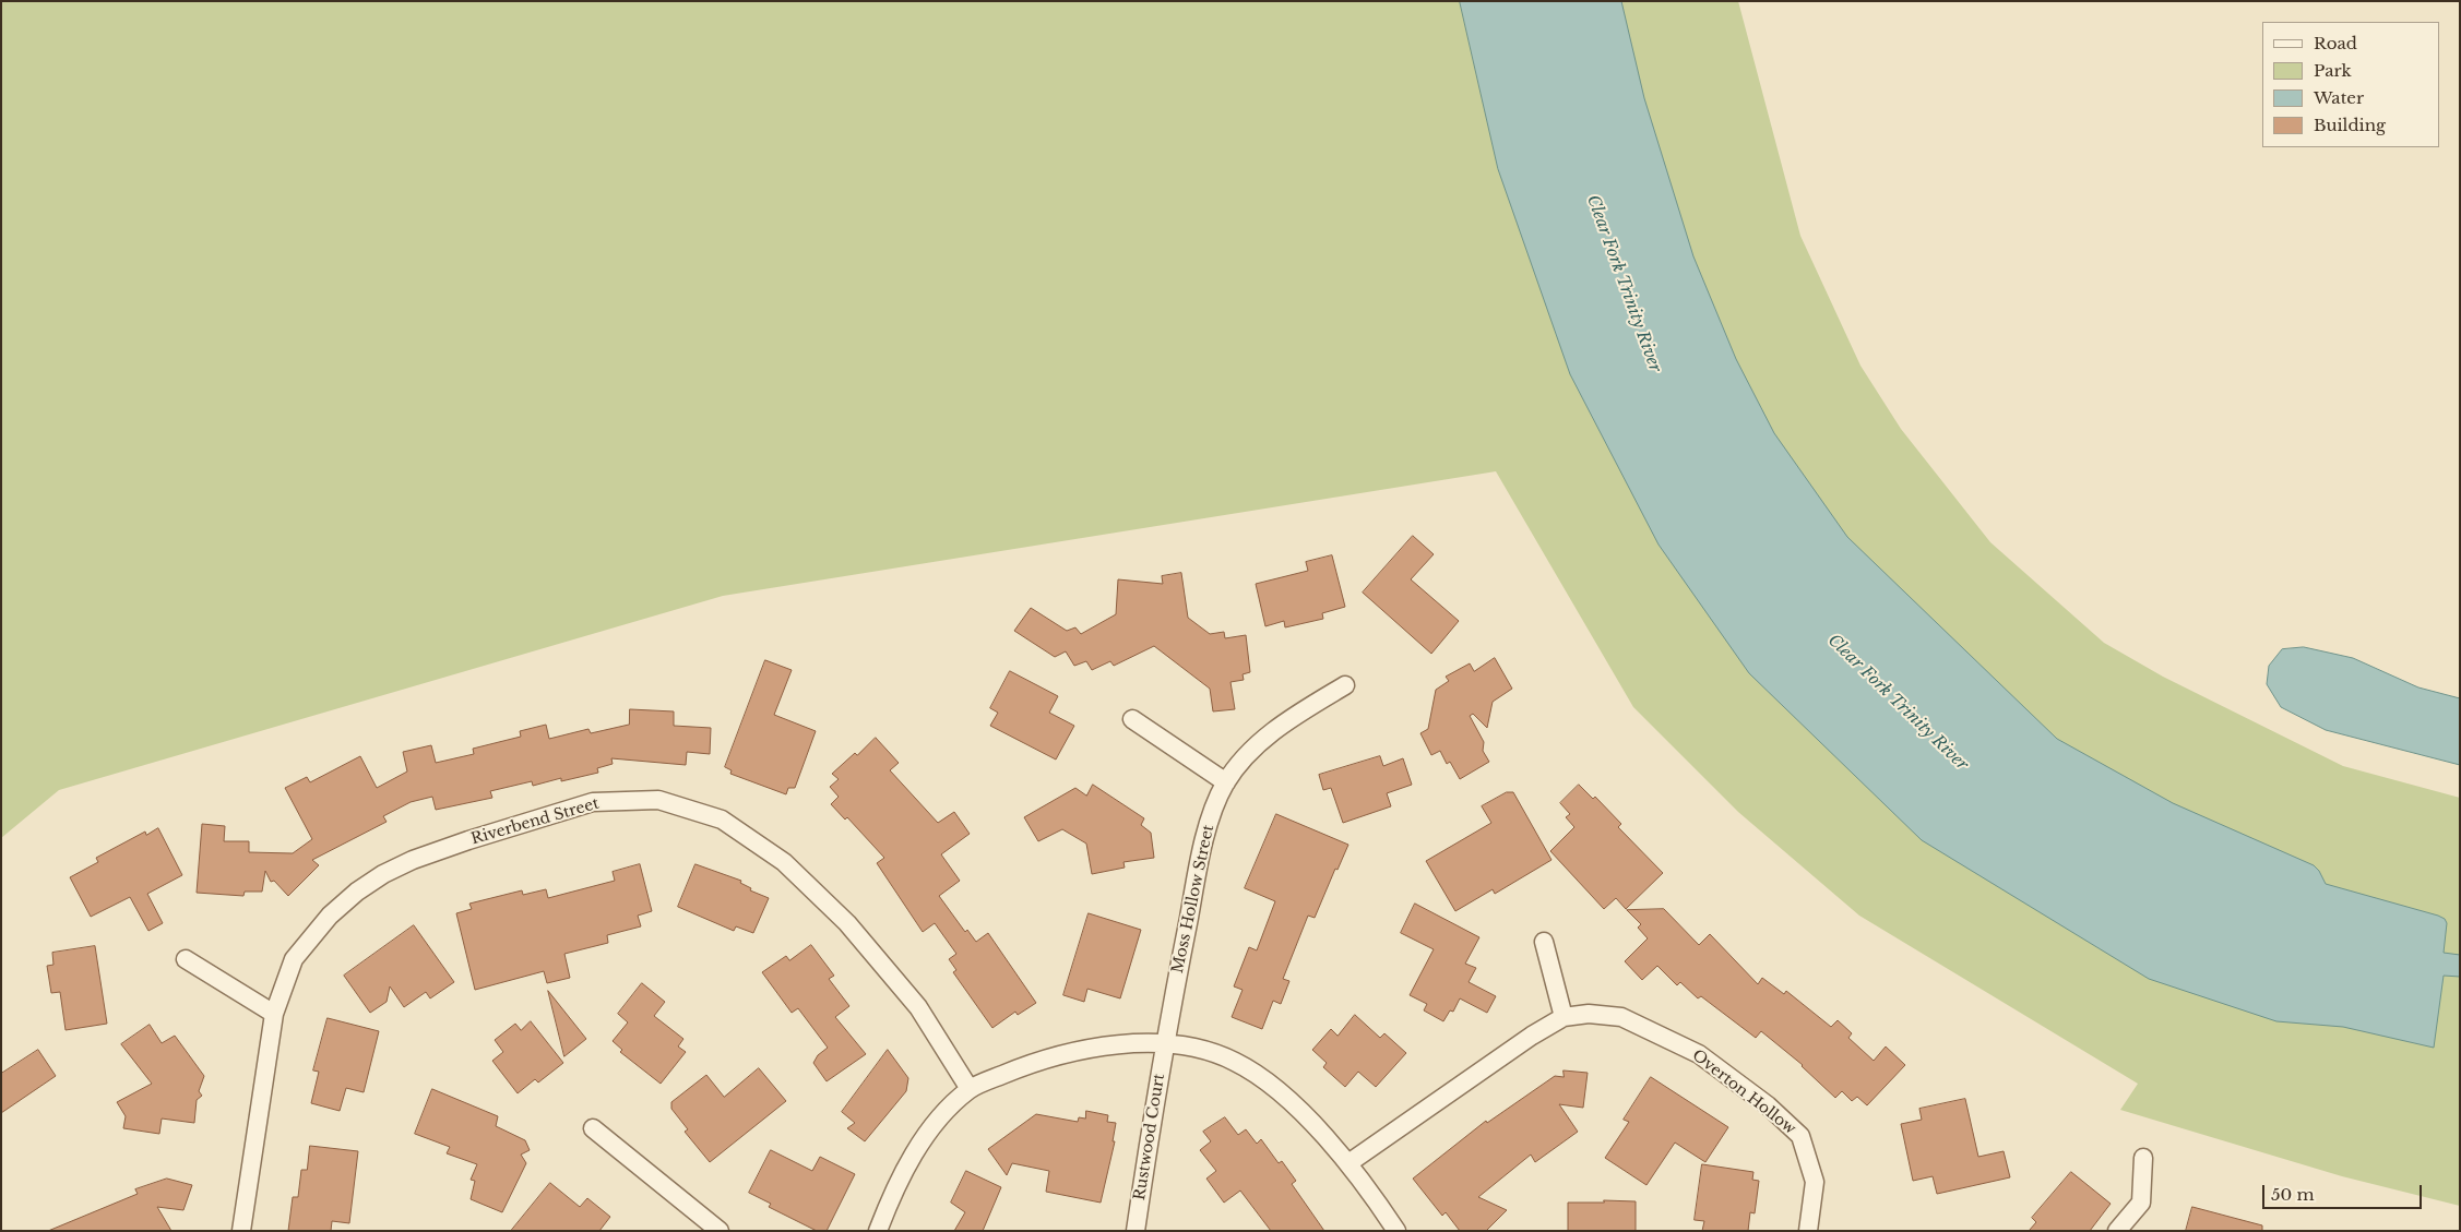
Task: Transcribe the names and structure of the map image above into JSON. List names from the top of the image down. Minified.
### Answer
{"streets":{"street":["Riverbend Street","Moss Hollow Street","Overton Hollow","Rustwood Court"]},"crossings":[["Moss Hollow Street","Rustwood Court"]],"water":["Clear Fork Trinity River"],"legend":["Road","Park","Water","Building"],"scale_bar":"50 m"}
